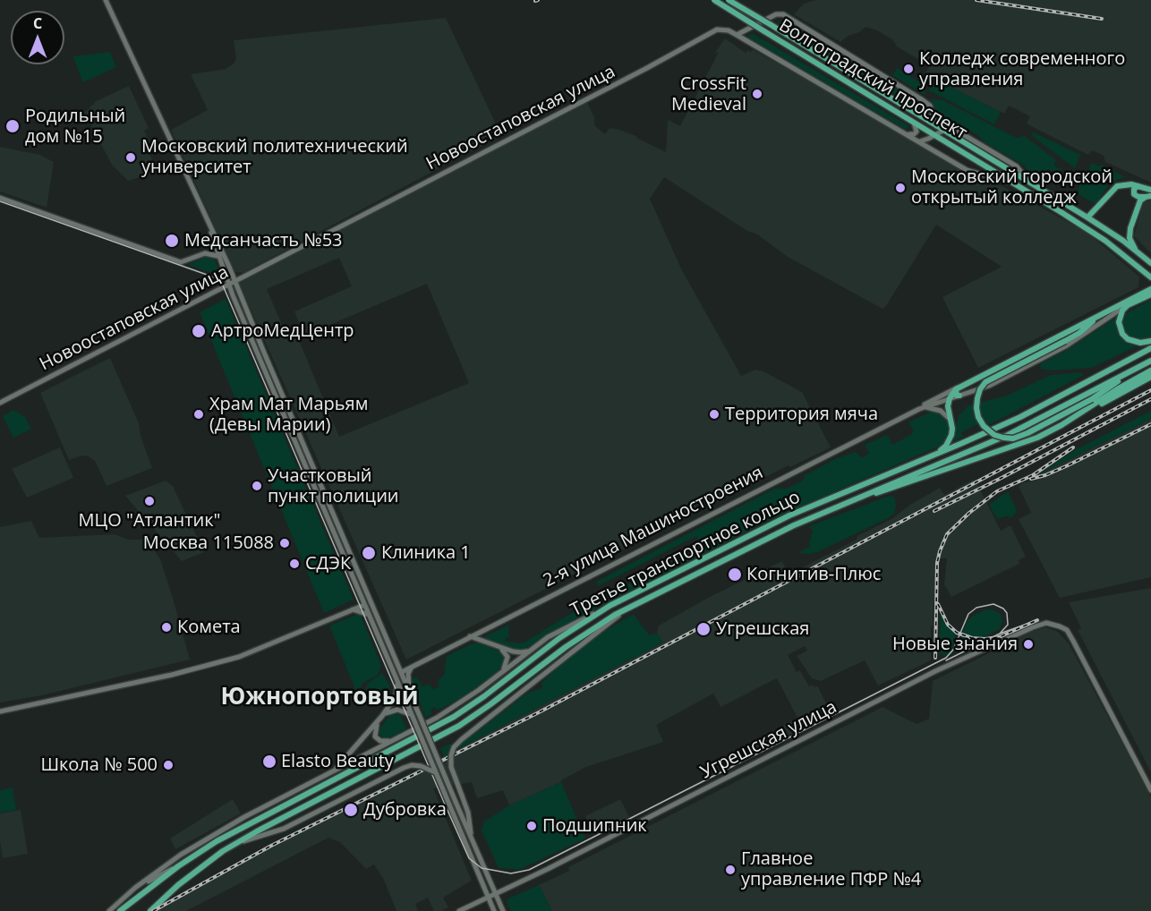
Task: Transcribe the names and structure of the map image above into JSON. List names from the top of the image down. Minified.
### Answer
{"streets":{"main road":["Волгоградский проспект","Новоостаповская улица","2-я улица Машиностроения","Третье транспортное кольцо","Угрешская улица"]},"crossings":[["Волгоградский проспект","Новоостаповская улица"]],"districts":["Южнопортовый"],"places":["Колледж современного управления","CrossFit Medieval","Родильный дом №15","Московский политехнический университет","Московский городской открытый колледж","Медсанчасть №53","АртроМедЦентр","Храм Мат Марьям (Девы Марии)","Территория мяча","Участковый пункт полиции","МЦО \"Атлантик\"","Москва 115088","Клиника 1","СДЭК","Когнитив-Плюс","Комета","Угрешская","Новые знания","Elasto Beauty","Школа № 500","Дубровка","Подшипник","Главное управление ПФР №4"],"north":"top"}
